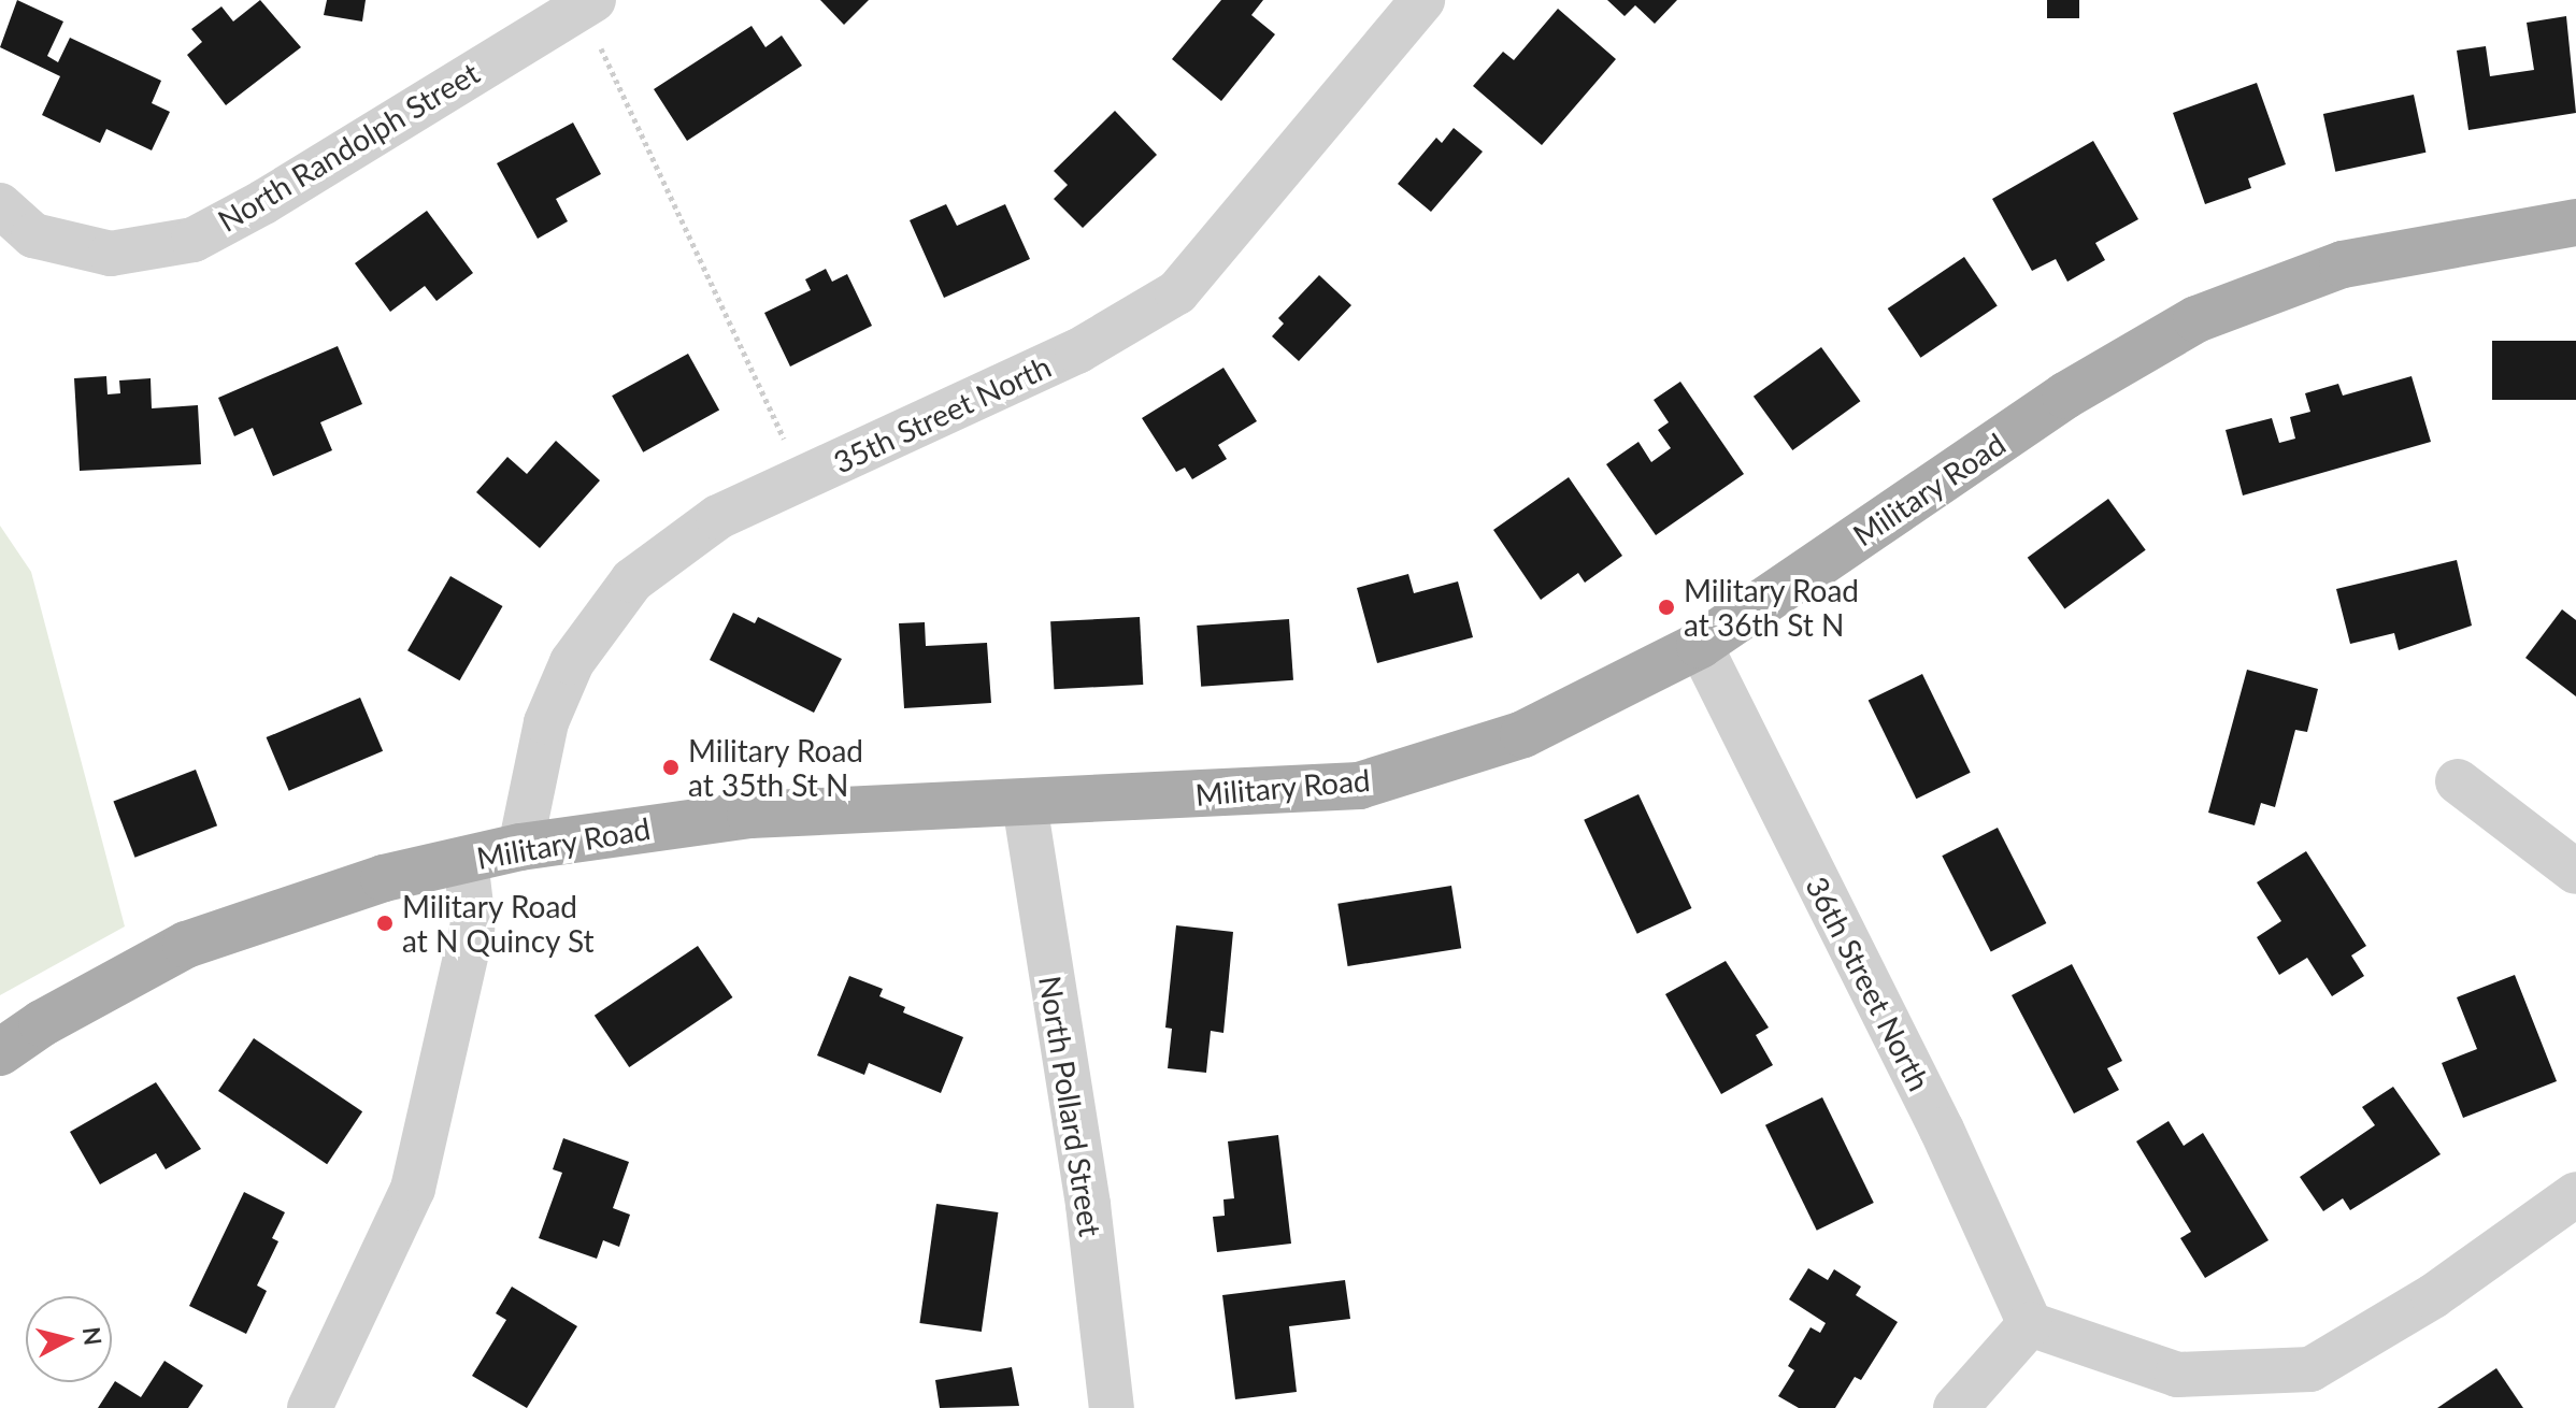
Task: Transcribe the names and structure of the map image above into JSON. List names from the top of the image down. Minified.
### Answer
{"streets":{"main road":["Military Road"],"street":["North Randolph Street","35th Street North","36th Street North","North Pollard Street"]},"crossings":[["35th Street North","Military Road"],["Military Road","36th Street North"],["Military Road","North Pollard Street"]],"places":["Military Road at 36th St N","Military Road at 35th St N","Military Road at N Quincy St"],"north":"right"}
